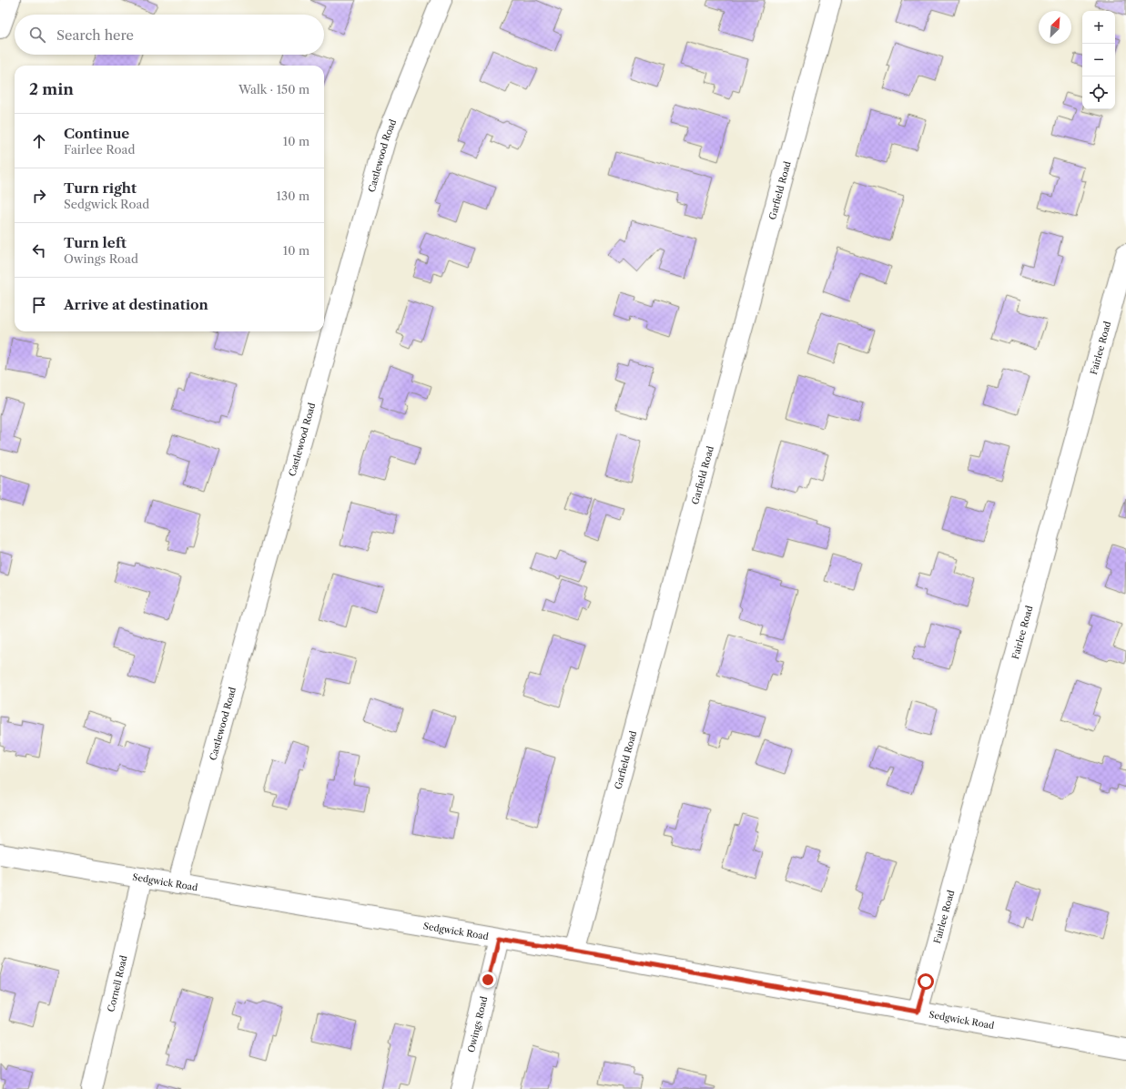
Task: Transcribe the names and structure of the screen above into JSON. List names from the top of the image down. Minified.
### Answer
{"streets":{"street":["Castlewood Road","Garfield Road","Fairlee Road","Sedgwick Road","Cornell Road","Owings Road"]},"crossings":[["Castlewood Road","Sedgwick Road"],["Garfield Road","Sedgwick Road"],["Fairlee Road","Sedgwick Road"],["Sedgwick Road","Cornell Road"],["Sedgwick Road","Owings Road"]],"north":"top right","page":{"map_buttons":["+","−"],"search":"Search here","heading":["2 min","Walk · 150 m"],"list":[["Continue","Fairlee Road","10 m"],["Turn right","Sedgwick Road","130 m"],["Turn left","Owings Road","10 m"],"Arrive at destination"]}}
